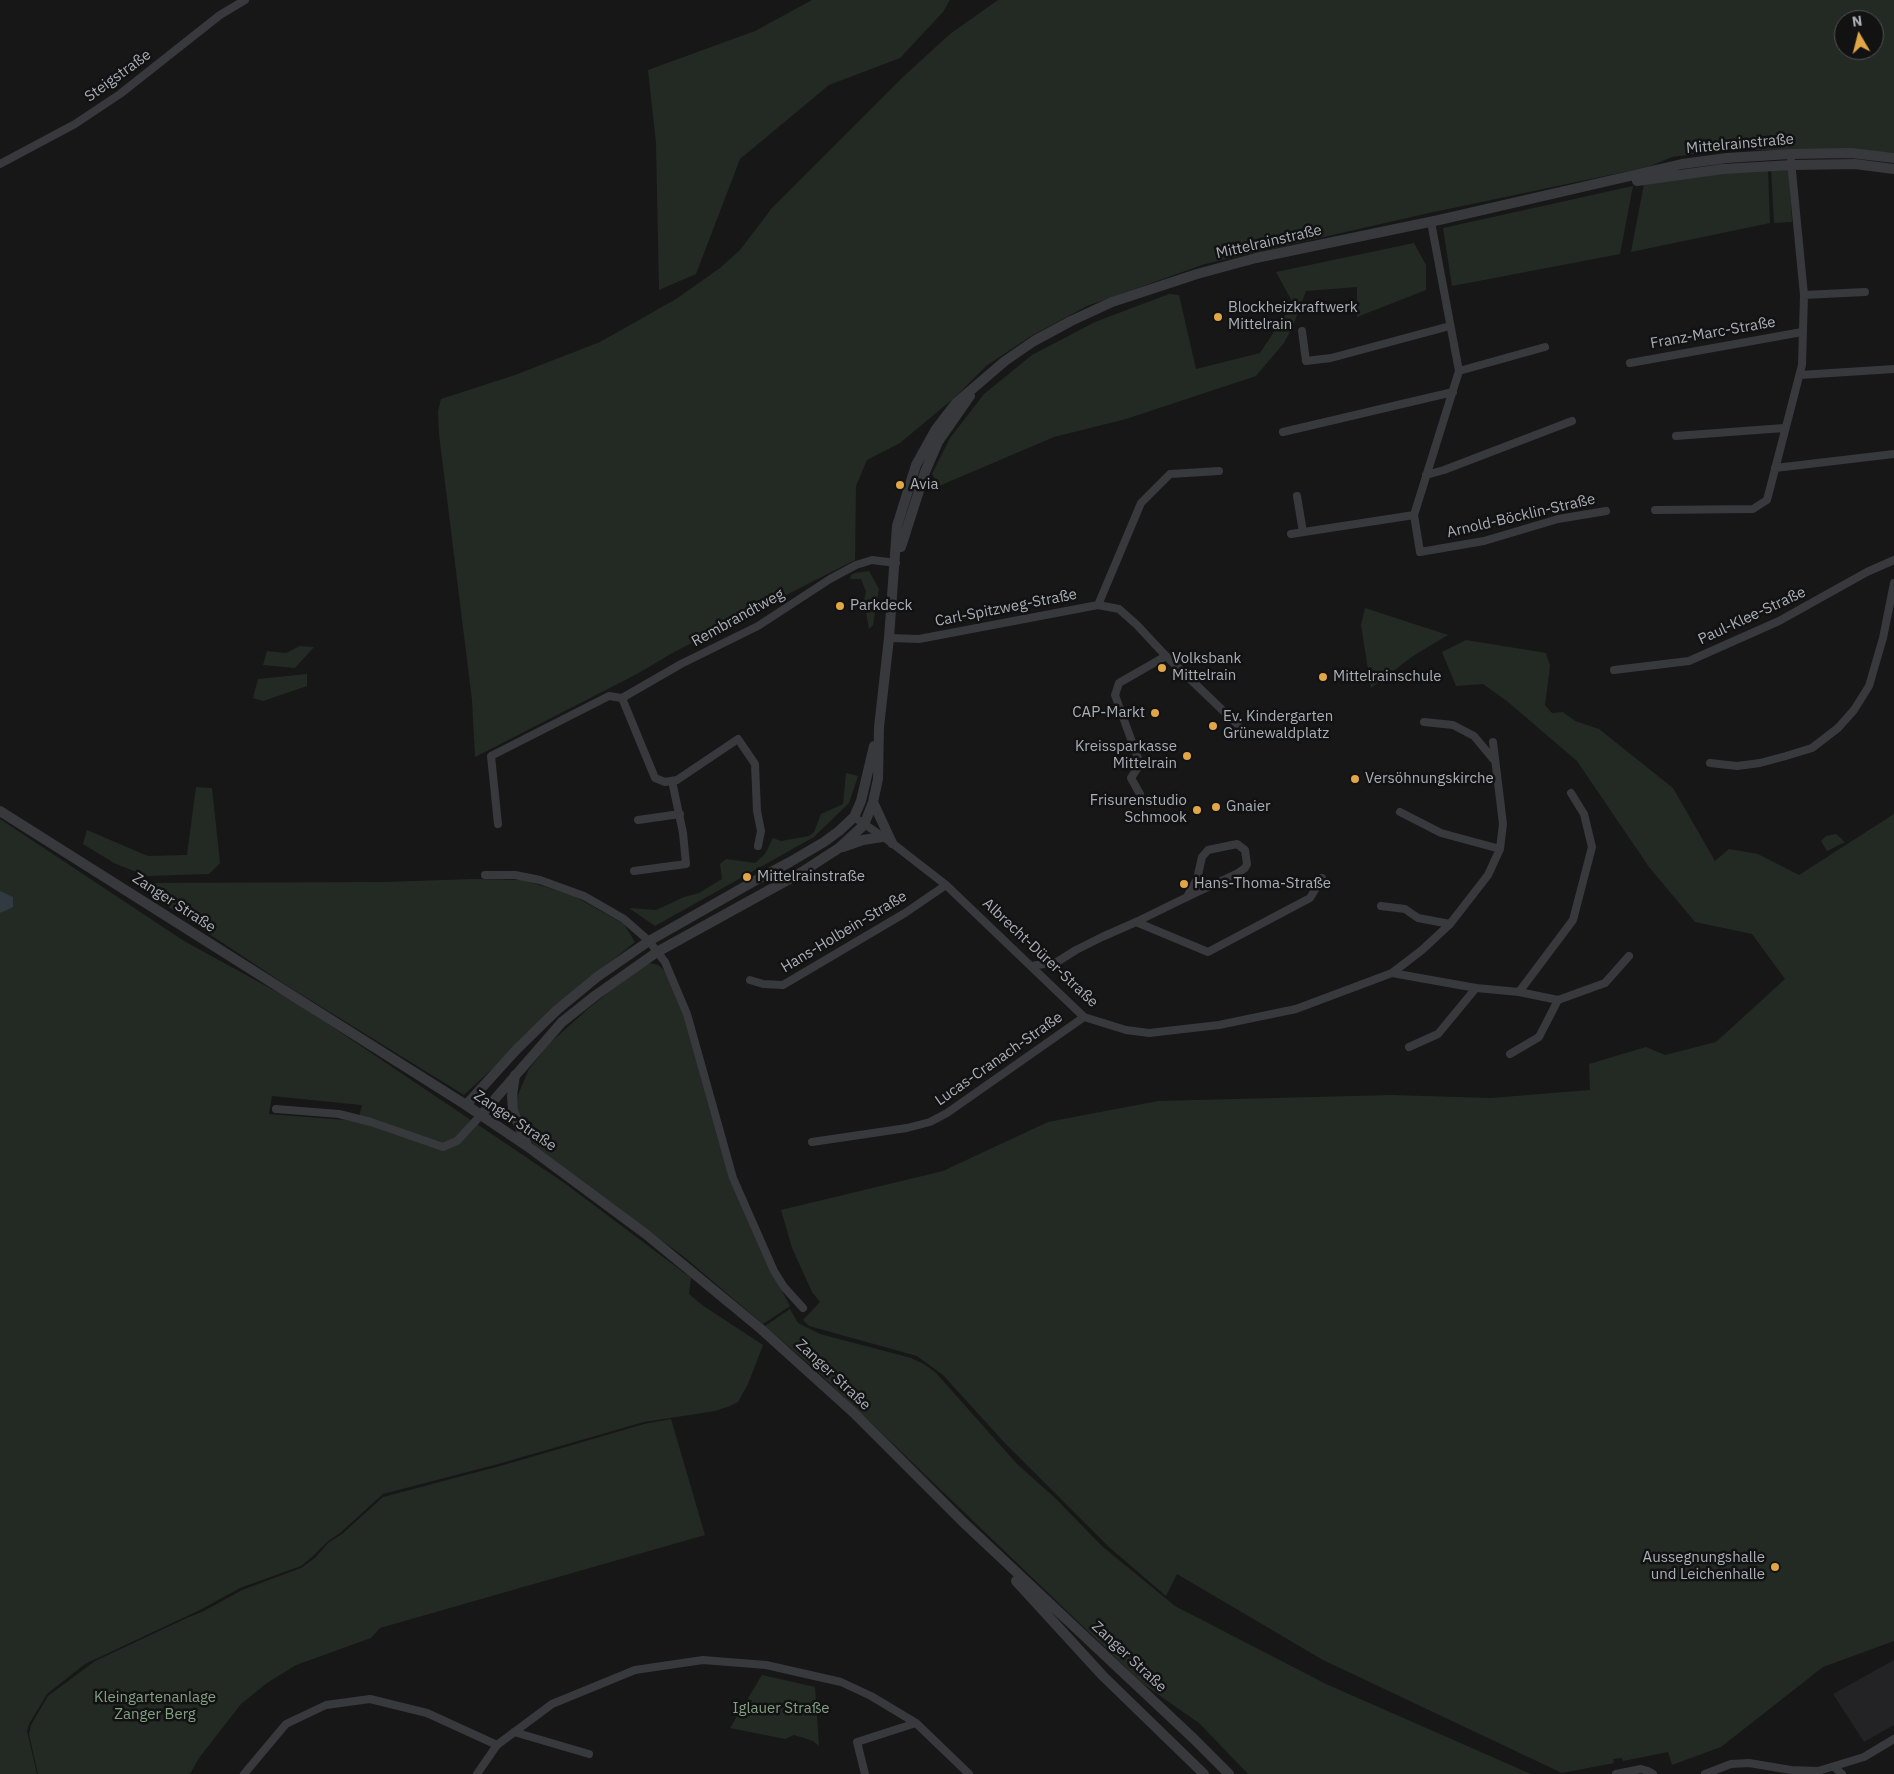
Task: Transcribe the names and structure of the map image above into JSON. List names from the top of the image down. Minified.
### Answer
{"streets":{"street":["Steigstraße","Mittelrainstraße","Franz-Marc-Straße","Arnold-Böcklin-Straße","Carl-Spitzweg-Straße","Paul-Klee-Straße","Rembrandtweg","Zanger Straße","Hans-Holbein-Straße","Albrecht-Dürer-Straße","Lucas-Cranach-Straße"]},"crossings":[["Mittelrainstraße","Arnold-Böcklin-Straße"],["Mittelrainstraße","Carl-Spitzweg-Straße"],["Mittelrainstraße","Rembrandtweg"],["Mittelrainstraße","Zanger Straße"],["Mittelrainstraße","Albrecht-Dürer-Straße"],["Hans-Holbein-Straße","Albrecht-Dürer-Straße"],["Albrecht-Dürer-Straße","Lucas-Cranach-Straße"]],"parks":["Kleingartenanlage Zanger Berg","Iglauer Straße"],"places":["Blockheizkraftwerk Mittelrain","Avia","Parkdeck","Volksbank Mittelrain","Mittelrainschule","CAP-Markt","Ev. Kindergarten Grünewaldplatz","Kreissparkasse Mittelrain","Versöhnungskirche","Gnaier","Frisurenstudio Schmook","Mittelrainstraße","Hans-Thoma-Straße","Aussegnungshalle und Leichenhalle"],"north":"top"}
